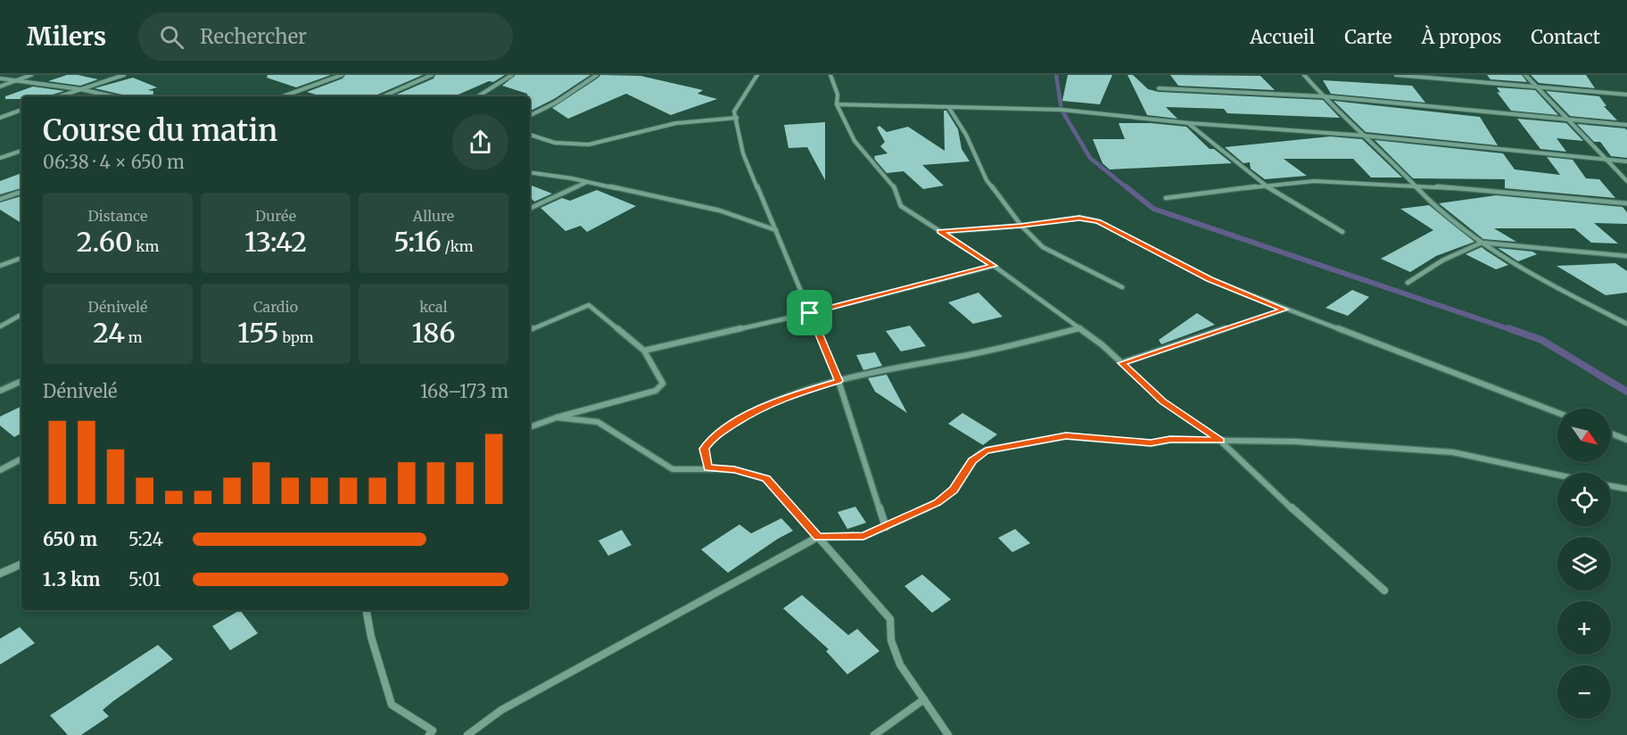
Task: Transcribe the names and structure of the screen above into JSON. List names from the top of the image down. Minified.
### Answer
{"north":"bottom right","page":{"header":"Milers","search":"Rechercher","nav":["Accueil","Carte","À propos","Contact"],"heading":["Course du matin","06:38 · 4 × 650 m"],"stats":[["Distance","2.60 km"],["Durée","13:42"],["Allure","5:16 /km"],["Dénivelé","24 m"],["Cardio","155 bpm"],["kcal","186"]],"chart":["Dénivelé","168–173 m"],"map_buttons":["+","−"],"list":[{"name":"650 m","note":"5:24"},{"name":"1.3 km","note":"5:01"}]}}
